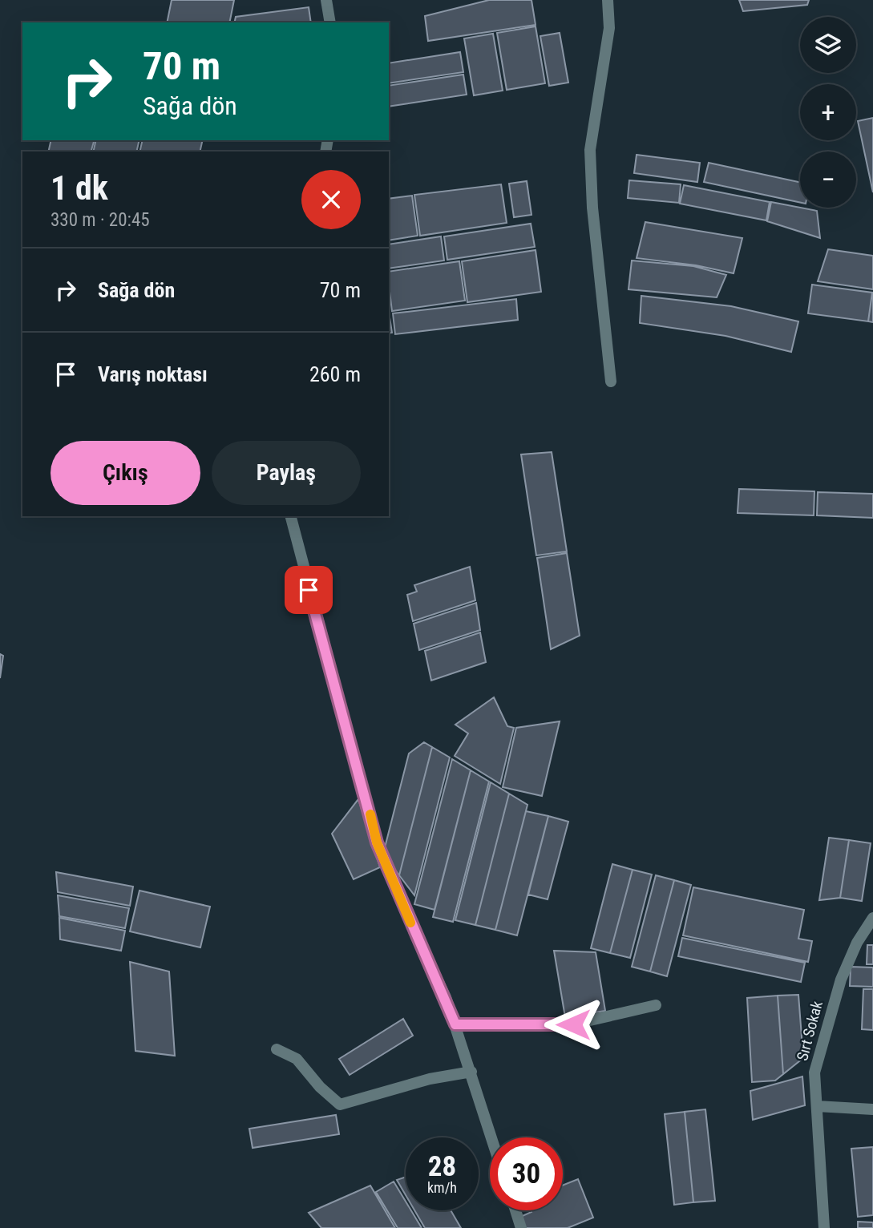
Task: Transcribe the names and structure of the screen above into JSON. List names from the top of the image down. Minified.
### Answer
{"streets":{"street":["Sırt Sokak"]},"page":{"map_buttons":["+","−"],"turn":["70 m","Sağa dön"],"heading":["1 dk","330 m · 20:45"],"list":[{"name":"Sağa dön","value":"70 m"},{"name":"Varış noktası","value":"260 m"}],"buttons":["Çıkış","Paylaş"],"speed":"28 km/h","limit":"30"}}
